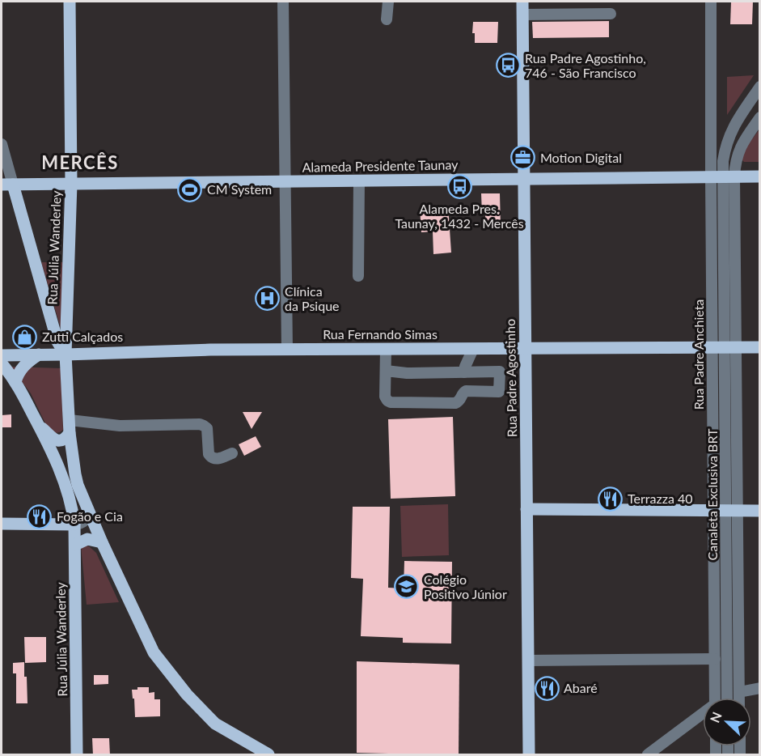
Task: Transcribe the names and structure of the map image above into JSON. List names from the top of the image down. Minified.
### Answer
{"streets":{"main road":["Alameda Presidente Taunay","Rua Júlia Wanderley","Rua Fernando Simas","Rua Padre Agostinho"],"street":["Rua Padre Anchieta","Canaleta Exclusiva BRT"]},"crossings":[["Alameda Presidente Taunay","Rua Júlia Wanderley"],["Alameda Presidente Taunay","Rua Padre Anchieta"],["Alameda Presidente Taunay","Rua Padre Agostinho"],["Alameda Presidente Taunay","Canaleta Exclusiva BRT"],["Rua Júlia Wanderley","Rua Fernando Simas"],["Rua Fernando Simas","Rua Padre Anchieta"],["Rua Fernando Simas","Rua Padre Agostinho"],["Rua Fernando Simas","Canaleta Exclusiva BRT"],["Rua Padre Anchieta","Canaleta Exclusiva BRT"]],"districts":["MERCÊS"],"places":{"bus stop":["Rua Padre Agostinho, 746 - São Francisco","Alameda Pres. Taunay, 1432 - Mercês"],"office":["Motion Digital"],"sports":["CM System"],"hospital":["Clínica da Psique"],"shop":["Zutti Calçados"],"restaurant":["Terrazza 40","Fogão e Cia","Abaré"],"school or university":["Colégio Positivo Júnior"]},"north":"top left"}
